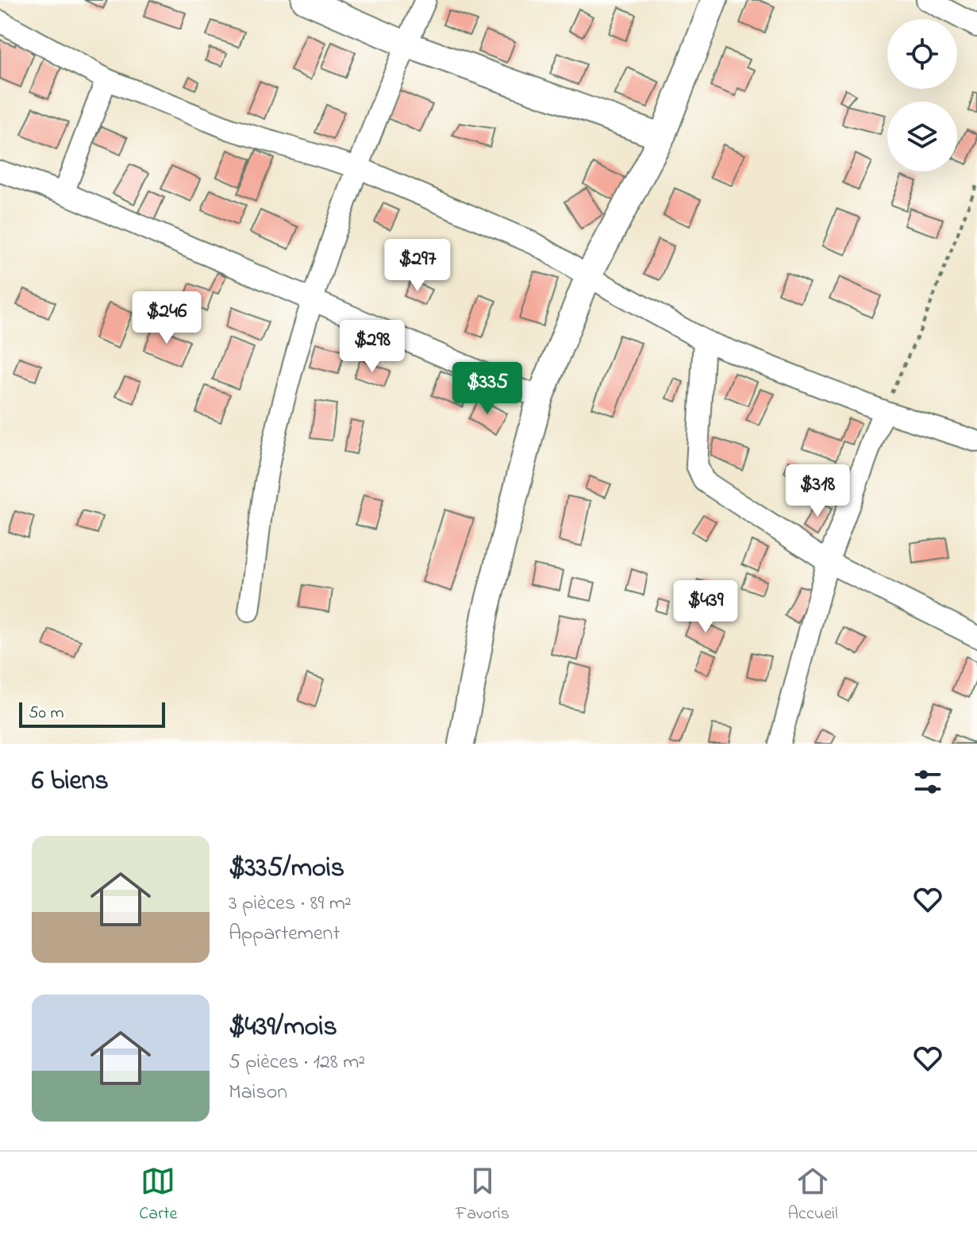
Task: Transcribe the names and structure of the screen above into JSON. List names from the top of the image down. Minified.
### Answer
{"scale_bar":"50 m","page":{"price":["$297","$246","$298","$335","$318","$439"],"scale":"50 m","heading":"6 biens","list":[{"name":"$335/mois","note":"3 pièces · 89 m² · Appartement"},{"name":"$439/mois","note":"5 pièces · 128 m² · Maison"}],"tabs":["Carte","Favoris","Accueil"]}}
